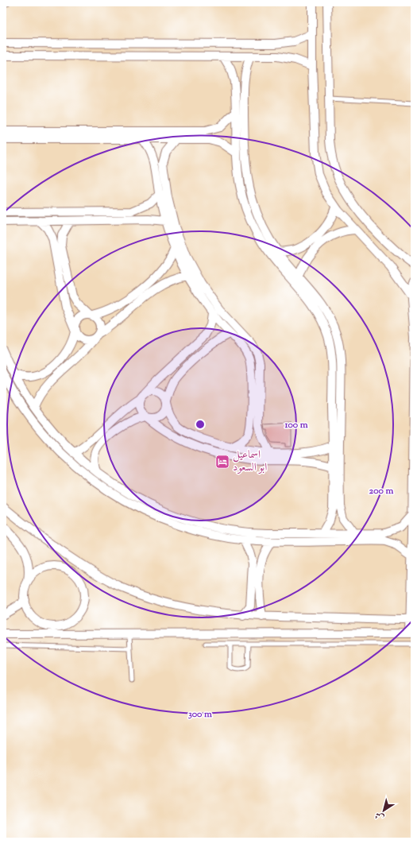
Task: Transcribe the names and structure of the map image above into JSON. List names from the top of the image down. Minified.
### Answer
{"places":{"hotel":["اسماعيل ابو السعود"]},"north":"bottom left","rings":["100 m","200 m","300 m"]}
